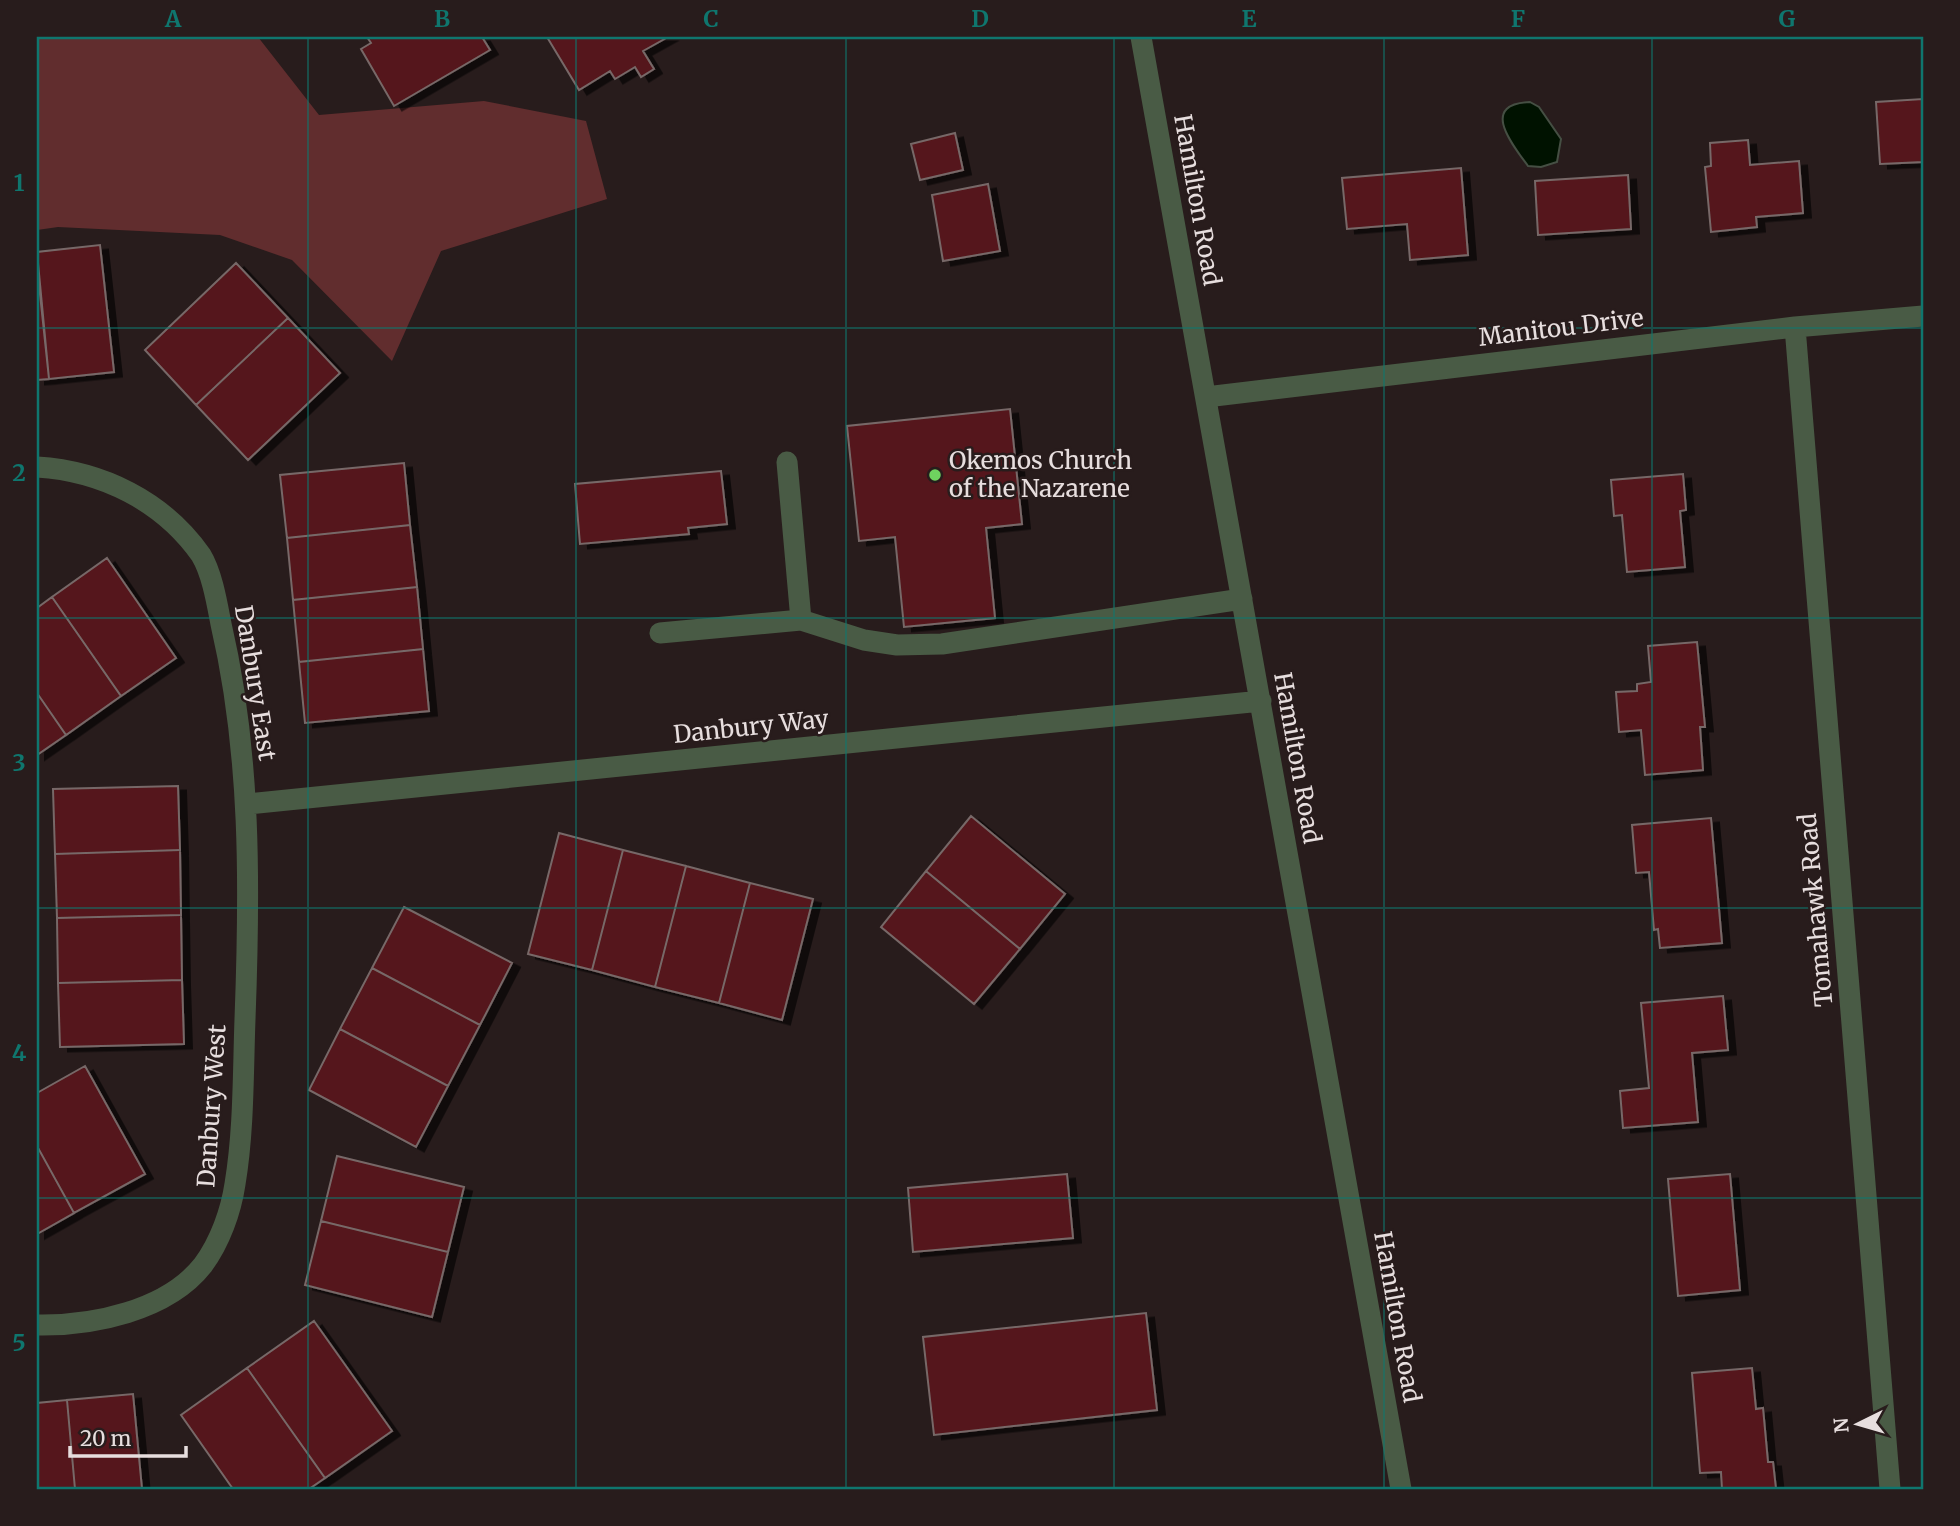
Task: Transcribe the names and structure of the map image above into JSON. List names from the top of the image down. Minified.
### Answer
{"streets":{"street":["Hamilton Road","Manitou Drive","Danbury East","Danbury Way","Tomahawk Road","Danbury West"]},"crossings":[["Hamilton Road","Manitou Drive"],["Hamilton Road","Danbury Way"],["Manitou Drive","Tomahawk Road"],["Danbury East","Danbury Way"],["Danbury East","Danbury West"],["Danbury Way","Danbury West"]],"places":["Okemos Church of the Nazarene"],"scale_bar":"20 m","north":"left","grid":{"columns":["A","B","C","D","E","F","G"],"rows":["1","2","3","4","5"]}}
